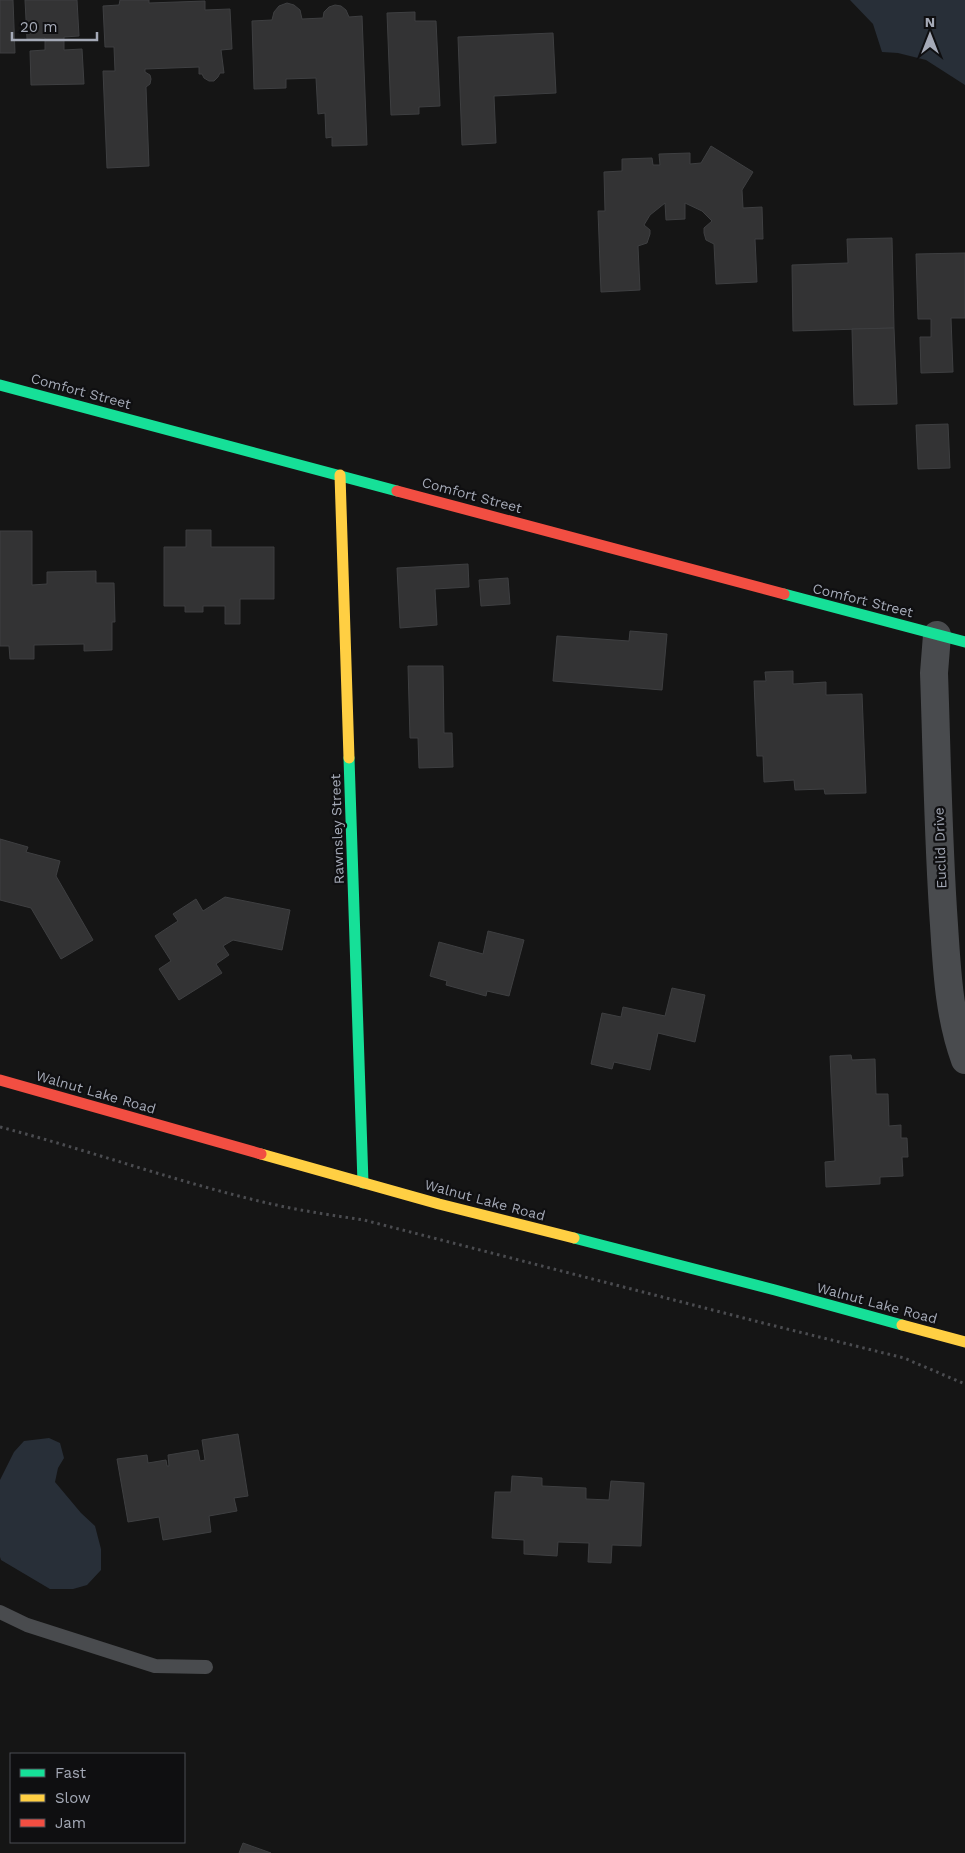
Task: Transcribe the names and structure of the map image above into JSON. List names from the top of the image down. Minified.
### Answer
{"streets":{"street":["Comfort Street","Rawnsley Street","Euclid Drive","Walnut Lake Road"]},"crossings":[["Comfort Street","Rawnsley Street"],["Comfort Street","Euclid Drive"],["Rawnsley Street","Walnut Lake Road"]],"legend":["Fast","Slow","Jam"],"scale_bar":"20 m","north":"top"}
